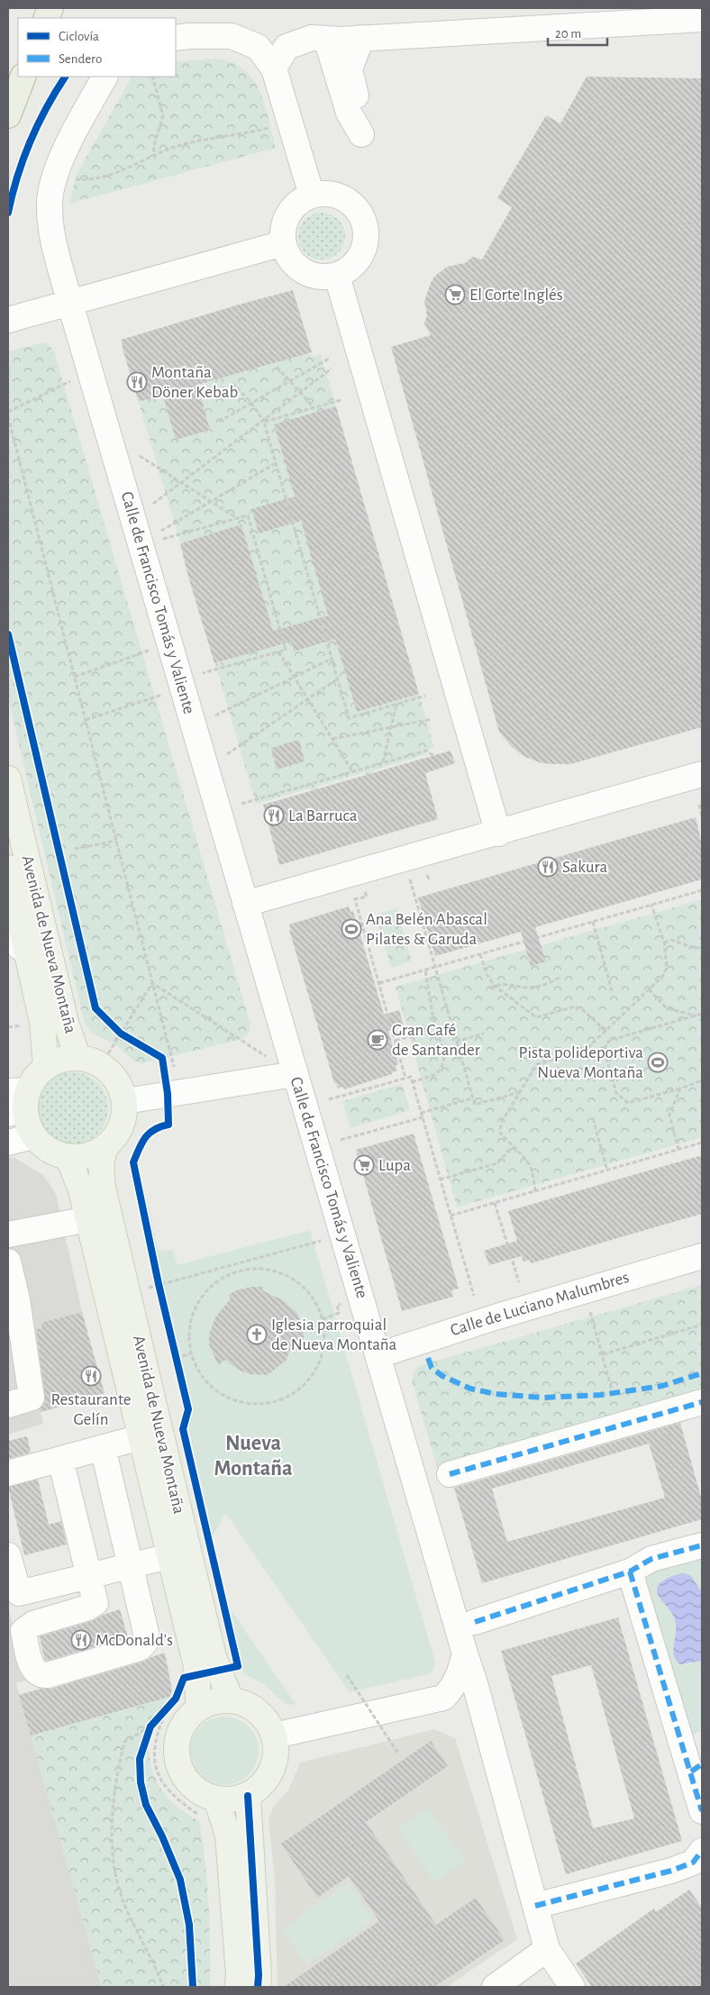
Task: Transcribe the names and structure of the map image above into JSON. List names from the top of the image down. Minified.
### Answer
{"streets":{"main road":["Avenida de Nueva Montaña"],"street":["Calle de Francisco Tomás y Valiente","Calle de Luciano Malumbres"]},"crossings":[["Calle de Francisco Tomás y Valiente","Calle de Luciano Malumbres"]],"districts":["Nueva Montaña"],"places":{"supermarket":["El Corte Inglés","Lupa"],"restaurant":["Montaña Döner Kebab","La Barruca","Sakura","Restaurante Gelín","McDonald's"],"sports":["Ana Belén Abascal Pilates & Garuda","Pista polideportiva Nueva Montaña"],"cafe":["Gran Café de Santander"],"church":["Iglesia parroquial de Nueva Montaña"]},"legend":["Ciclovía","Sendero"],"scale_bar":"20 m"}
